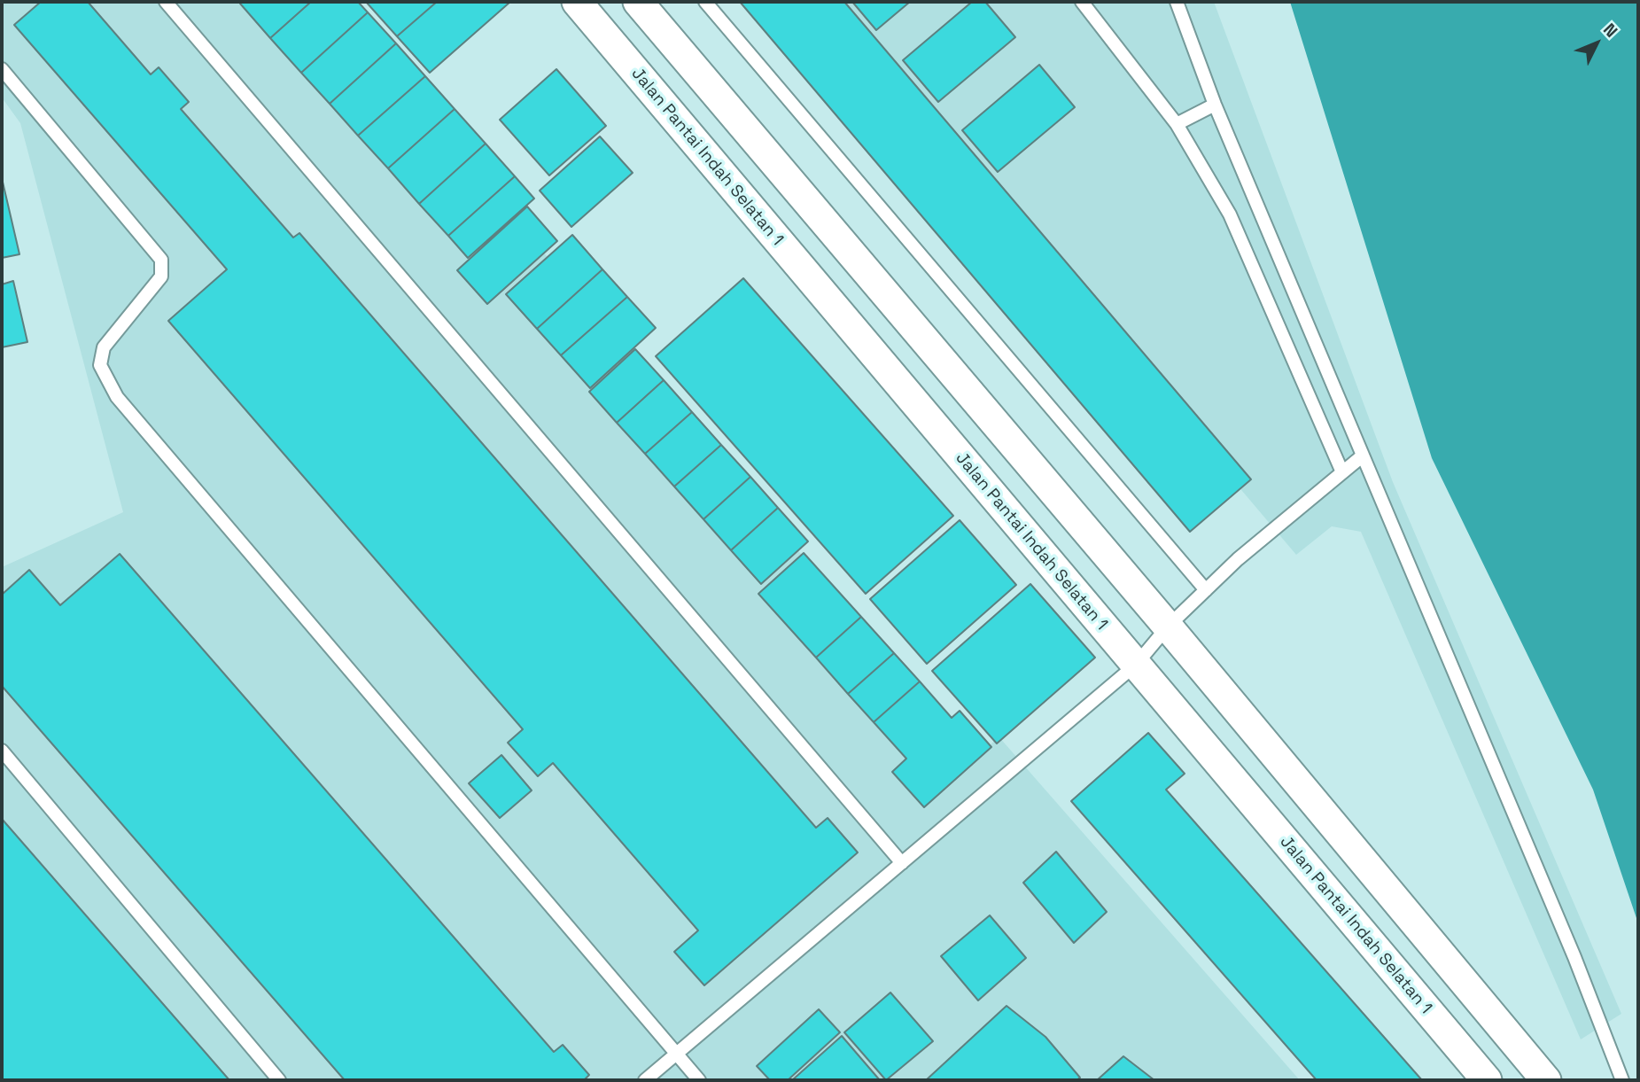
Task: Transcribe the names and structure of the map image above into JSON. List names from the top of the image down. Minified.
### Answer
{"streets":{"street":["Jalan Pantai Indah Selatan 1"]},"north":"top right"}
